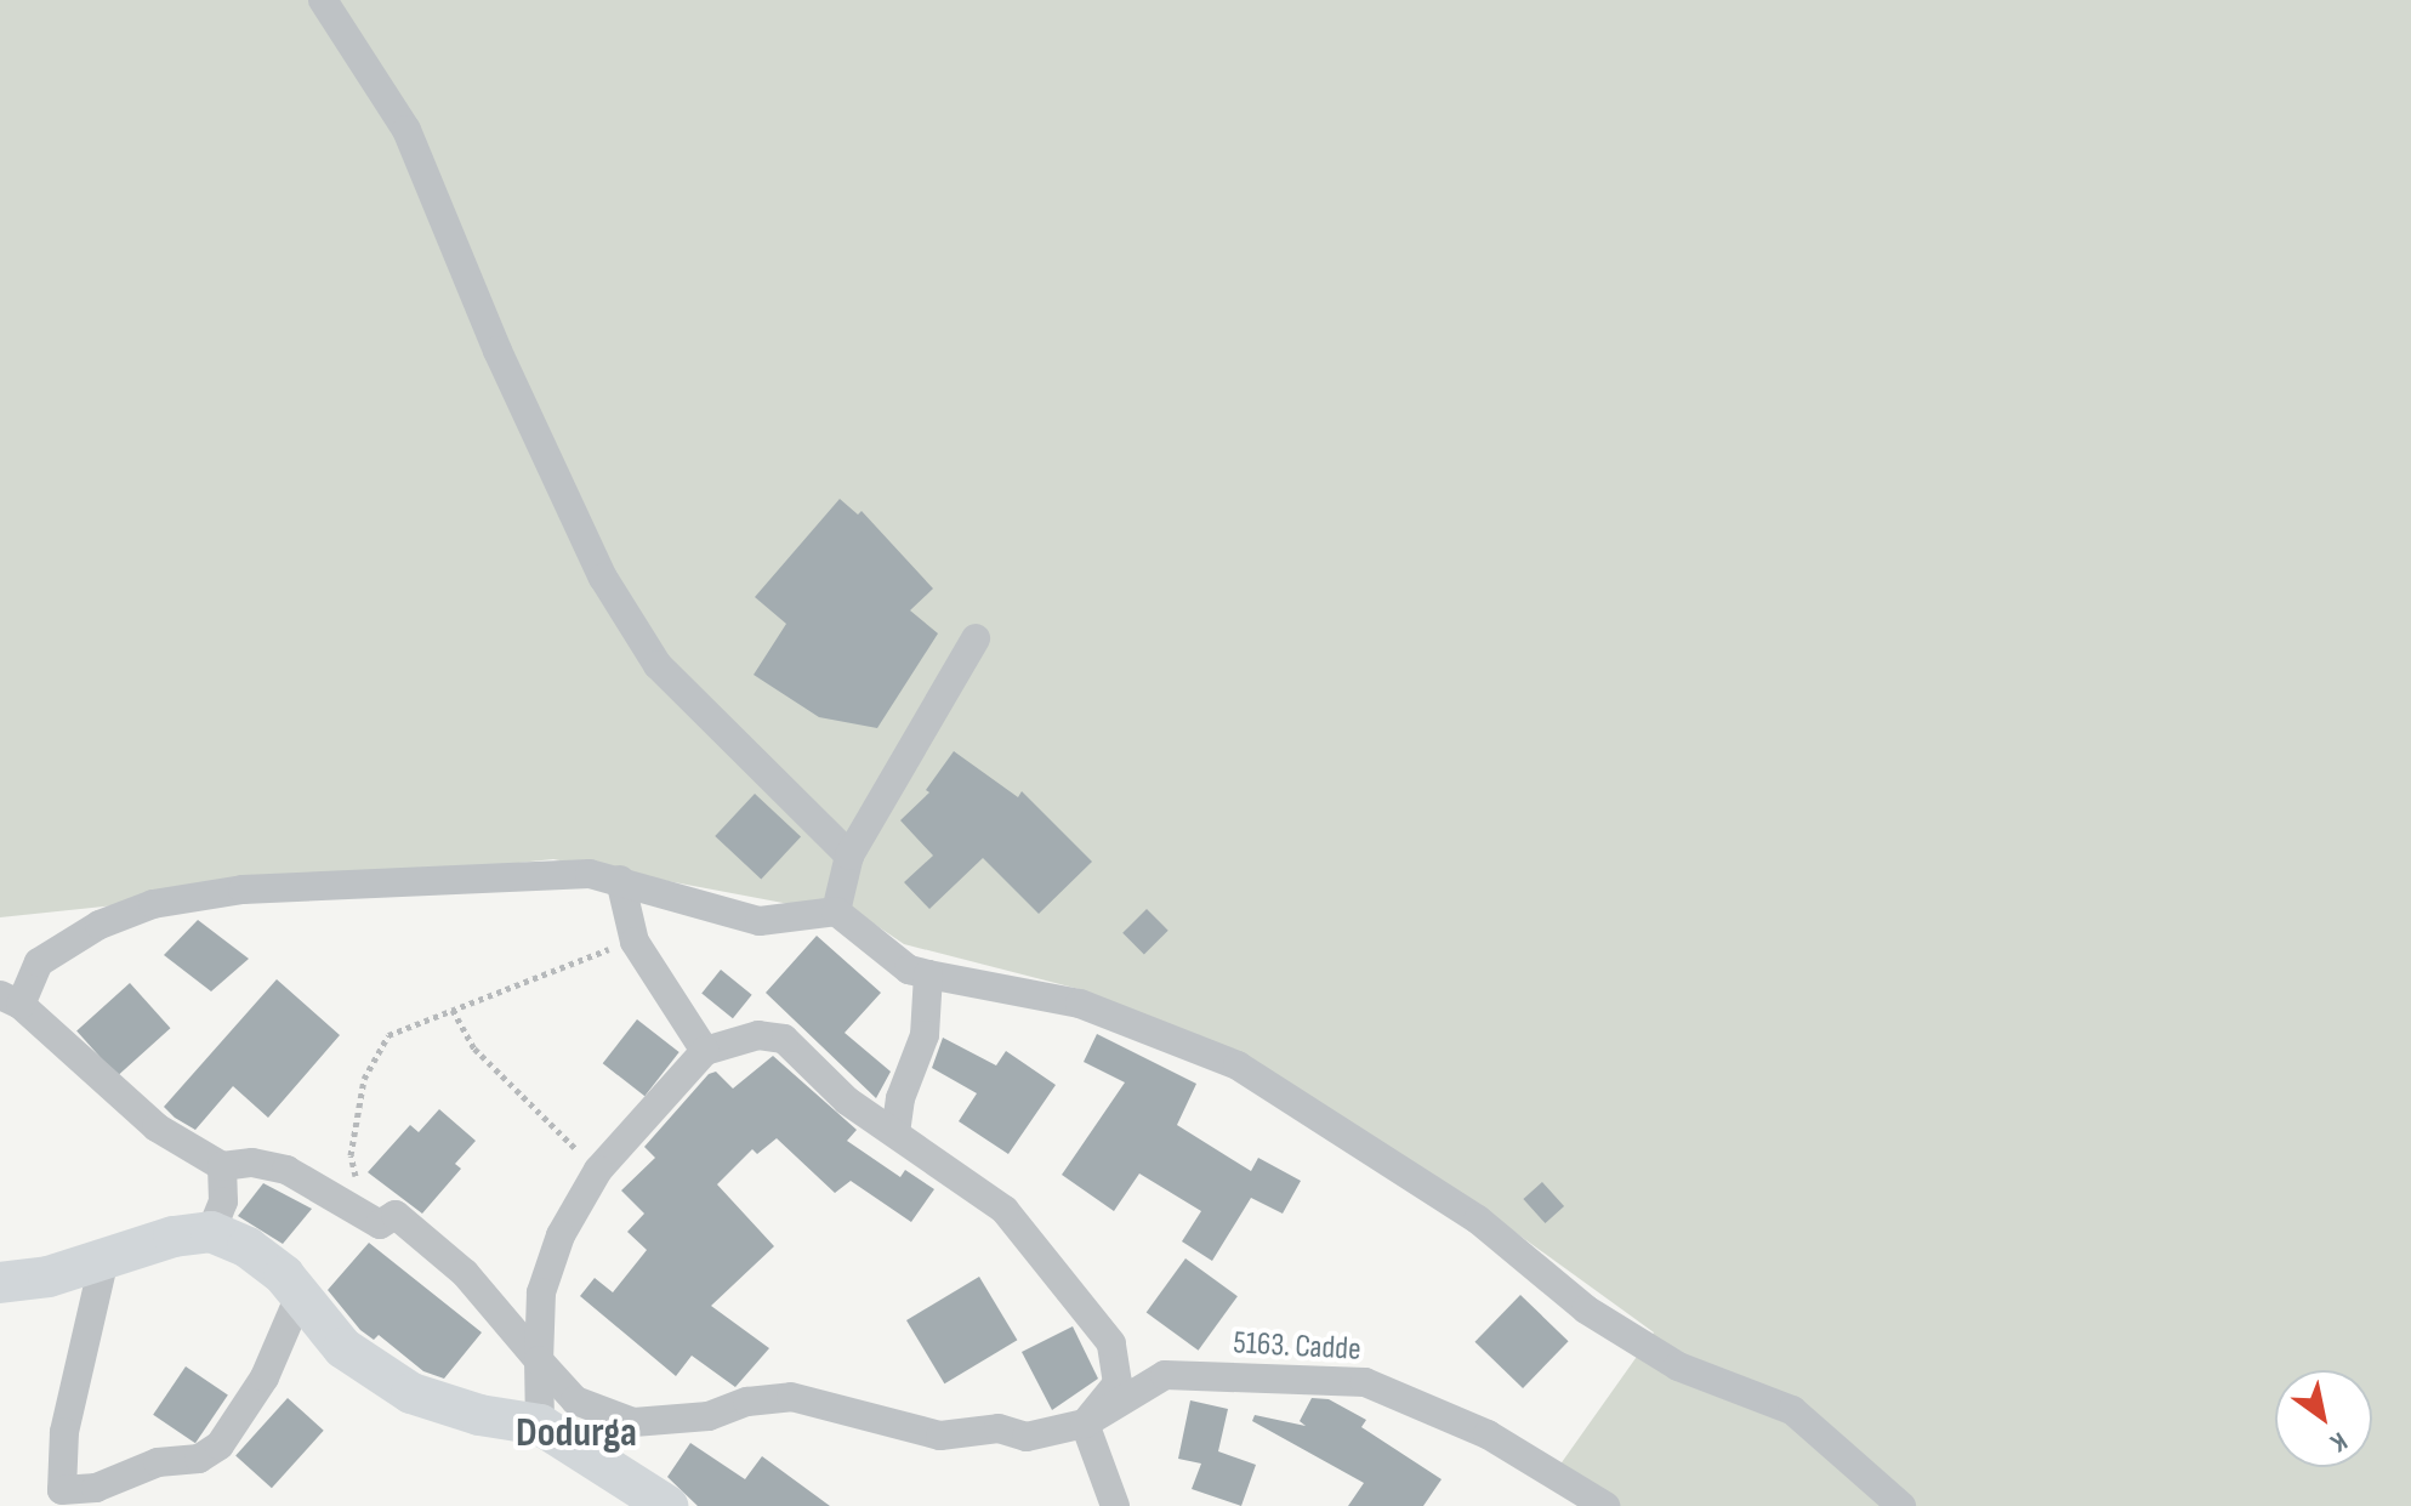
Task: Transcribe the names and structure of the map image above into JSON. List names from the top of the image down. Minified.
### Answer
{"streets":{"street":["5163. Cadde"]},"districts":["Dodurga"],"north":"bottom right"}
